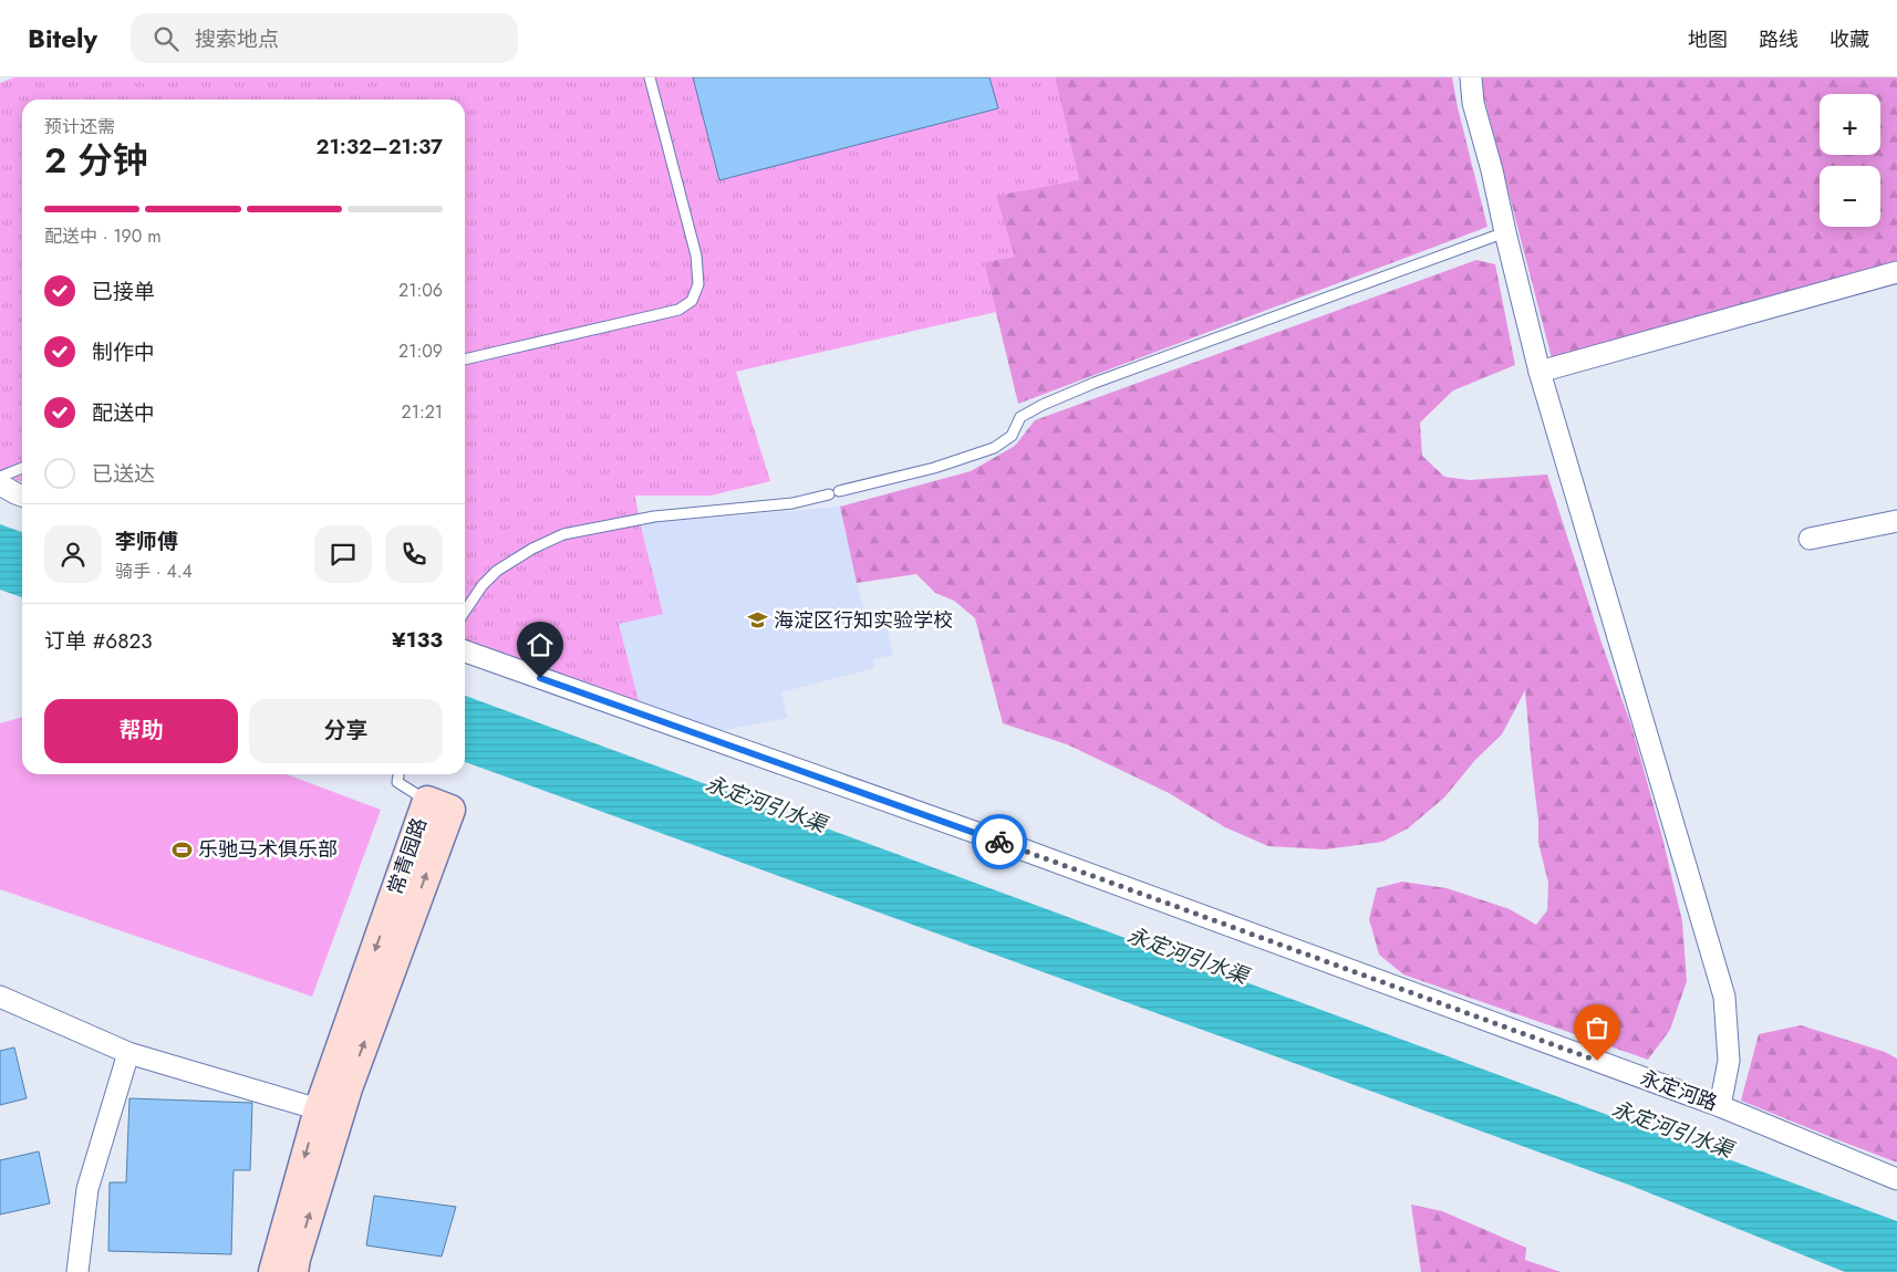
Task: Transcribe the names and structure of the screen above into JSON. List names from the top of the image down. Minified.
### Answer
{"streets":{"street":["常青园路","永定河路"]},"water":["永定河引水渠"],"places":{"school or university":["海淀区行知实验学校"],"sports":["乐驰马术俱乐部"]},"page":{"header":"Bitely","search":"搜索地点","nav":["地图","路线","收藏"],"map_buttons":["+","−"],"heading":["2 分钟","预计还需","21:32–21:37"],"panel":["李师傅","骑手 · 4.4","订单 #6823","¥133"],"bar":"配送中 · 190 m","list":[["已接单","21:06"],["制作中","21:09"],["配送中","21:21"],"已送达"],"buttons":["帮助","分享"]}}
